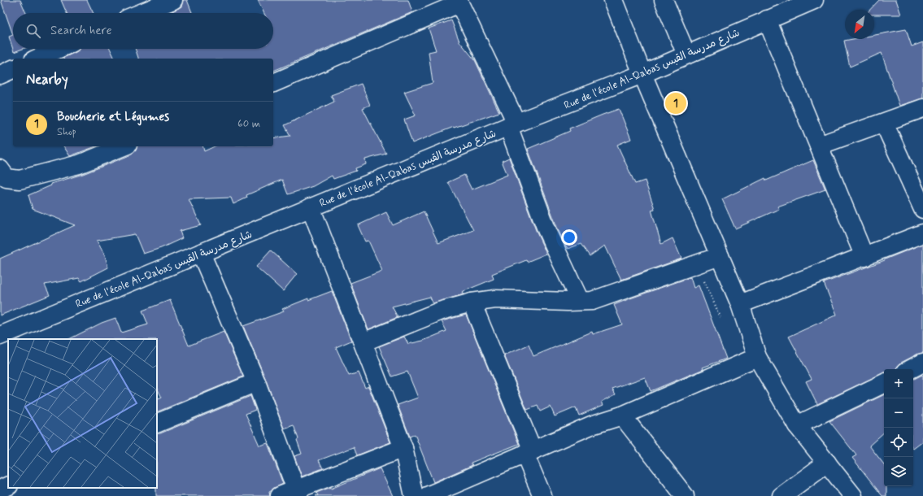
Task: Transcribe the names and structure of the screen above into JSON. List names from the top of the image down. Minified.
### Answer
{"streets":{"street":["Rue de l'école Al-Qabas شارع مدرسة القبس"]},"north":"bottom left","page":{"search":"Search here","heading":"Nearby","pins":"1","list":[{"mark":"1","name":"Boucherie et Légumes","note":"Shop","value":"60 m"}],"map_buttons":["+","−"]}}
